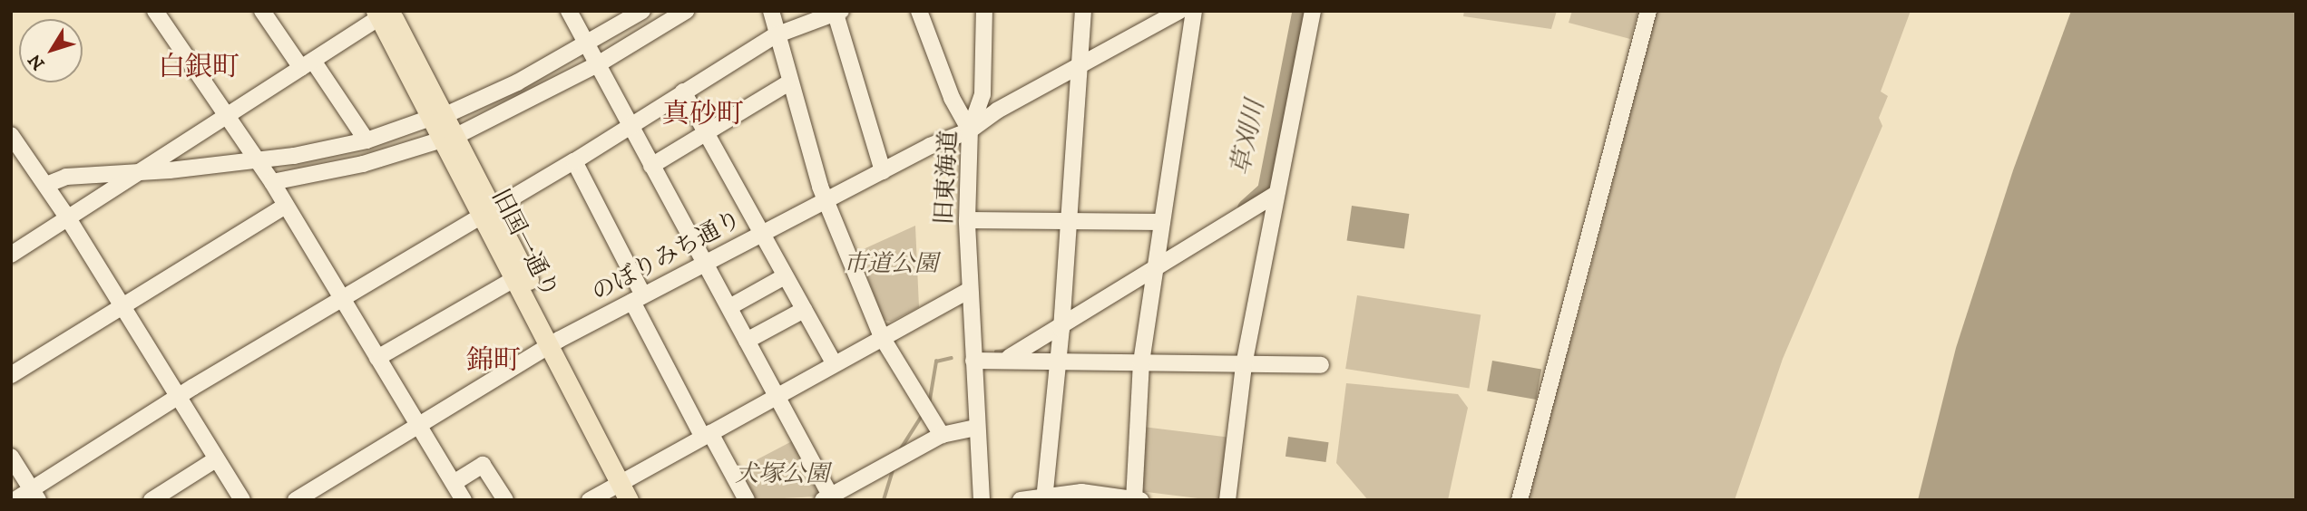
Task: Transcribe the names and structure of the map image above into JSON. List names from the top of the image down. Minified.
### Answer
{"streets":{"main road":["旧国一通り"],"street":["旧東海道","のぼりみち通り"]},"crossings":[["旧東海道","のぼりみち通り"],["旧国一通り","のぼりみち通り"]],"districts":["白銀町","真砂町","錦町"],"water":["草刈川"],"parks":["市道公園","犬塚公園"],"north":"bottom left"}
